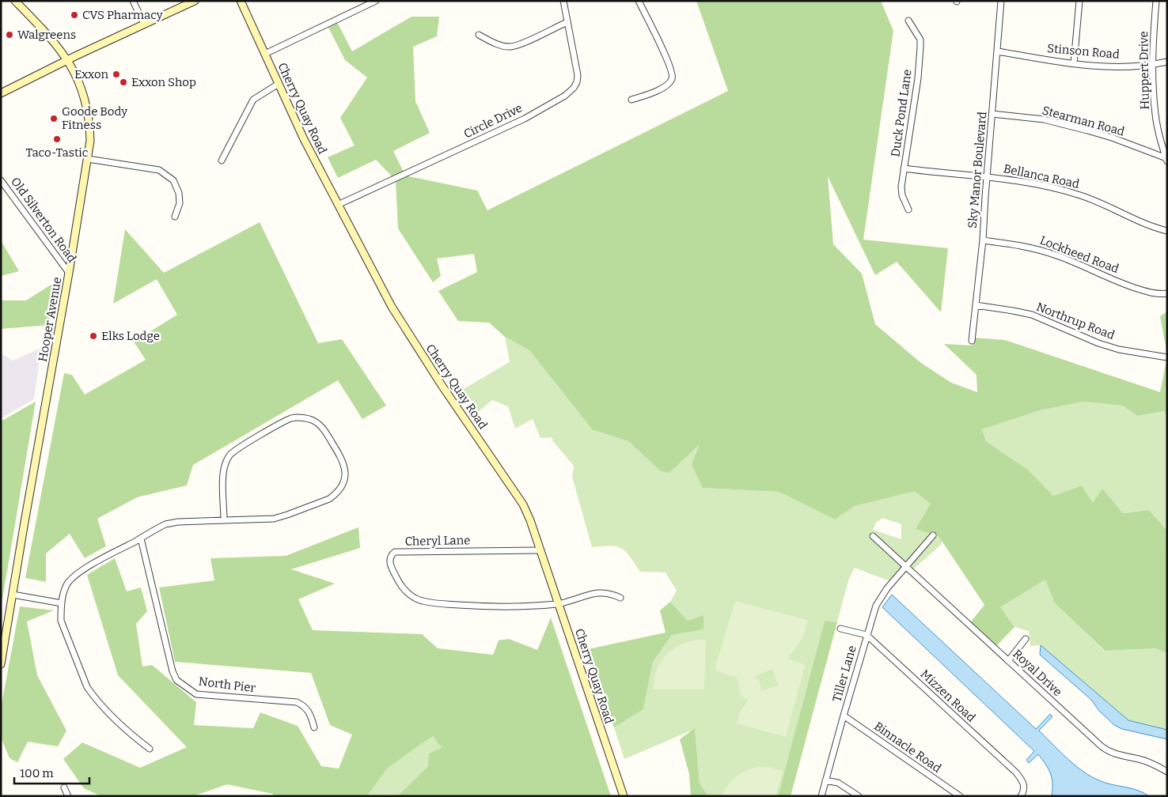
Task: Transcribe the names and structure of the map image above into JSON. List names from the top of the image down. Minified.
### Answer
{"streets":{"street":["Stinson Road","Huppert Drive","Cherry Quay Road","Duck Pond Lane","Circle Drive","Stearman Road","Sky Manor Boulevard","Bellanca Road","Old Silverton Road","Lockheed Road","Hooper Avenue","Northrup Road","Cheryl Lane","Royal Drive","Tiller Lane","North Pier","Mizzen Road","Binnacle Road"]},"crossings":[["Stinson Road","Huppert Drive"],["Stinson Road","Sky Manor Boulevard"],["Huppert Drive","Stearman Road"],["Cherry Quay Road","Circle Drive"],["Cherry Quay Road","Cheryl Lane"],["Duck Pond Lane","Bellanca Road"],["Stearman Road","Sky Manor Boulevard"],["Sky Manor Boulevard","Bellanca Road"],["Sky Manor Boulevard","Lockheed Road"],["Sky Manor Boulevard","Northrup Road"],["Old Silverton Road","Hooper Avenue"],["Royal Drive","Tiller Lane"],["Tiller Lane","Mizzen Road"],["Tiller Lane","Binnacle Road"]],"places":["CVS Pharmacy","Walgreens","Exxon","Exxon Shop","Goode Body Fitness","Taco-Tastic","Elks Lodge"],"scale_bar":"100 m"}
